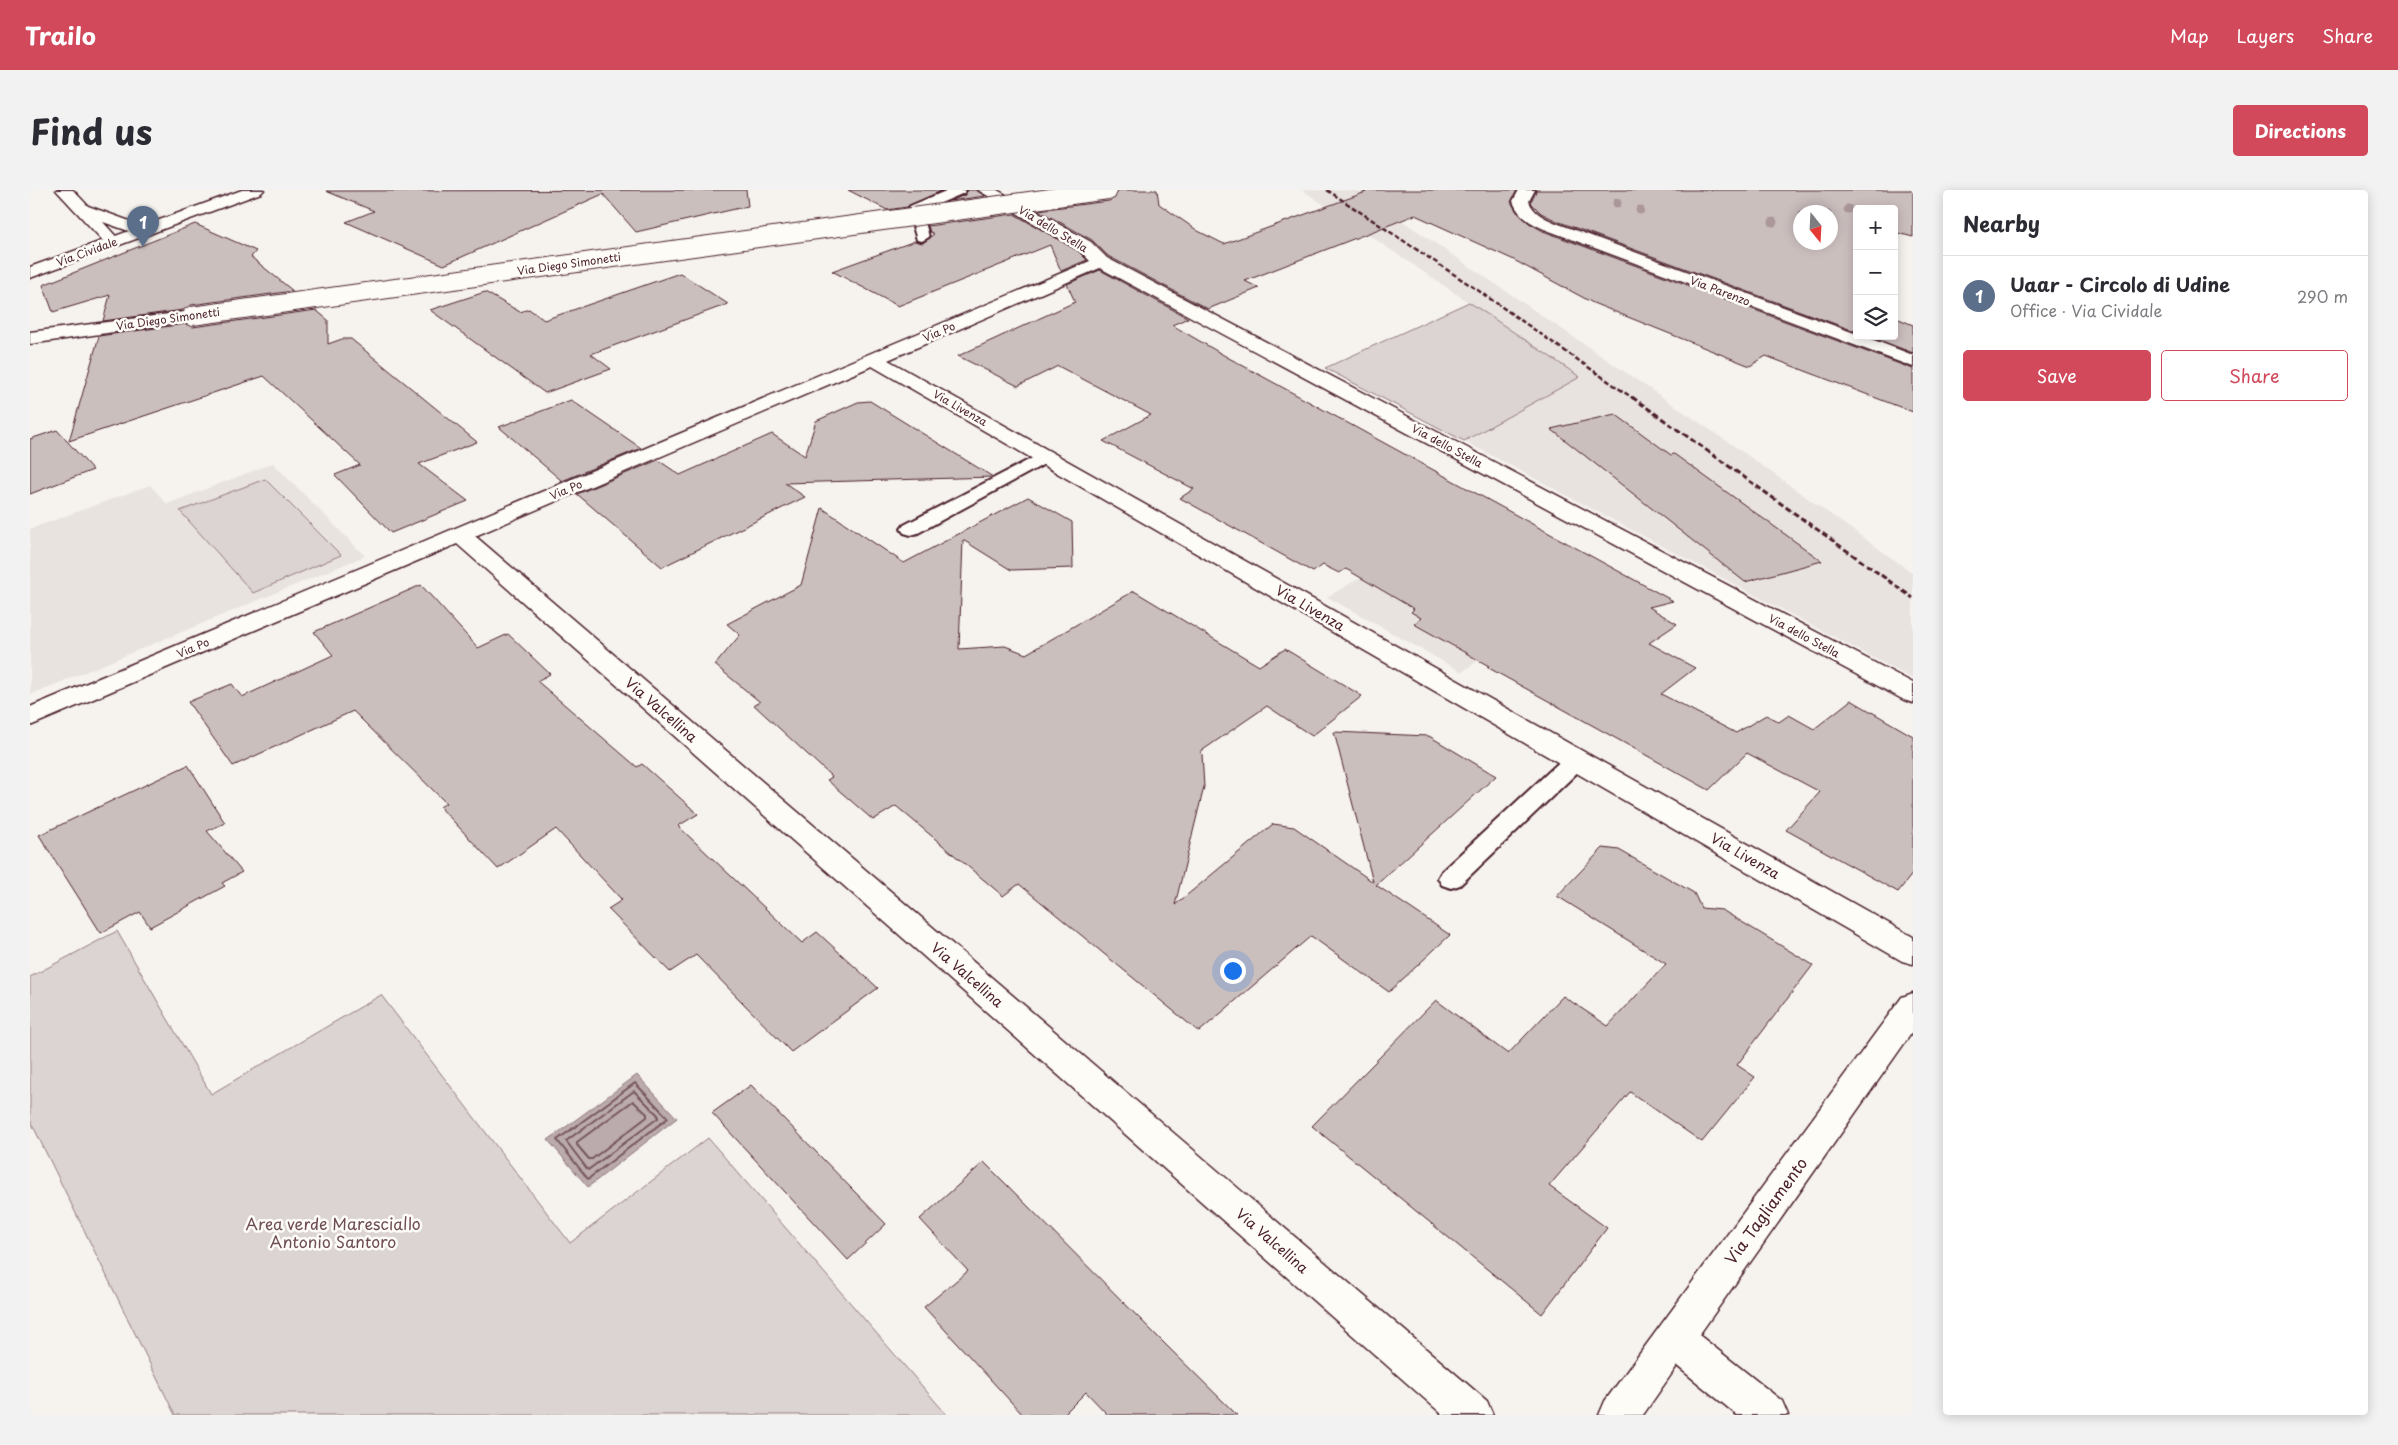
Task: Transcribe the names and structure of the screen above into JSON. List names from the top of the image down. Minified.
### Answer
{"streets":{"street":["Via dello Stella","Via Cividale","Via Diego Simonetti","Via Parenzo","Via Po","Via Livenza","Via Valcellina","Via Tagliamento"]},"crossings":[["Via dello Stella","Via Po"],["Via Po","Via Livenza"],["Via Po","Via Valcellina"]],"parks":["Area verde Maresciallo Antonio Santoro"],"north":"bottom","page":{"header":"Trailo","nav":["Map","Layers","Share"],"title":"Find us","buttons":["Directions",["Save","Share"]],"heading":"Nearby","map_buttons":["+","−"],"pins":"1","list":[{"mark":"1","name":"Uaar - Circolo di Udine","note":"Office · Via Cividale","value":"290 m"}]}}
